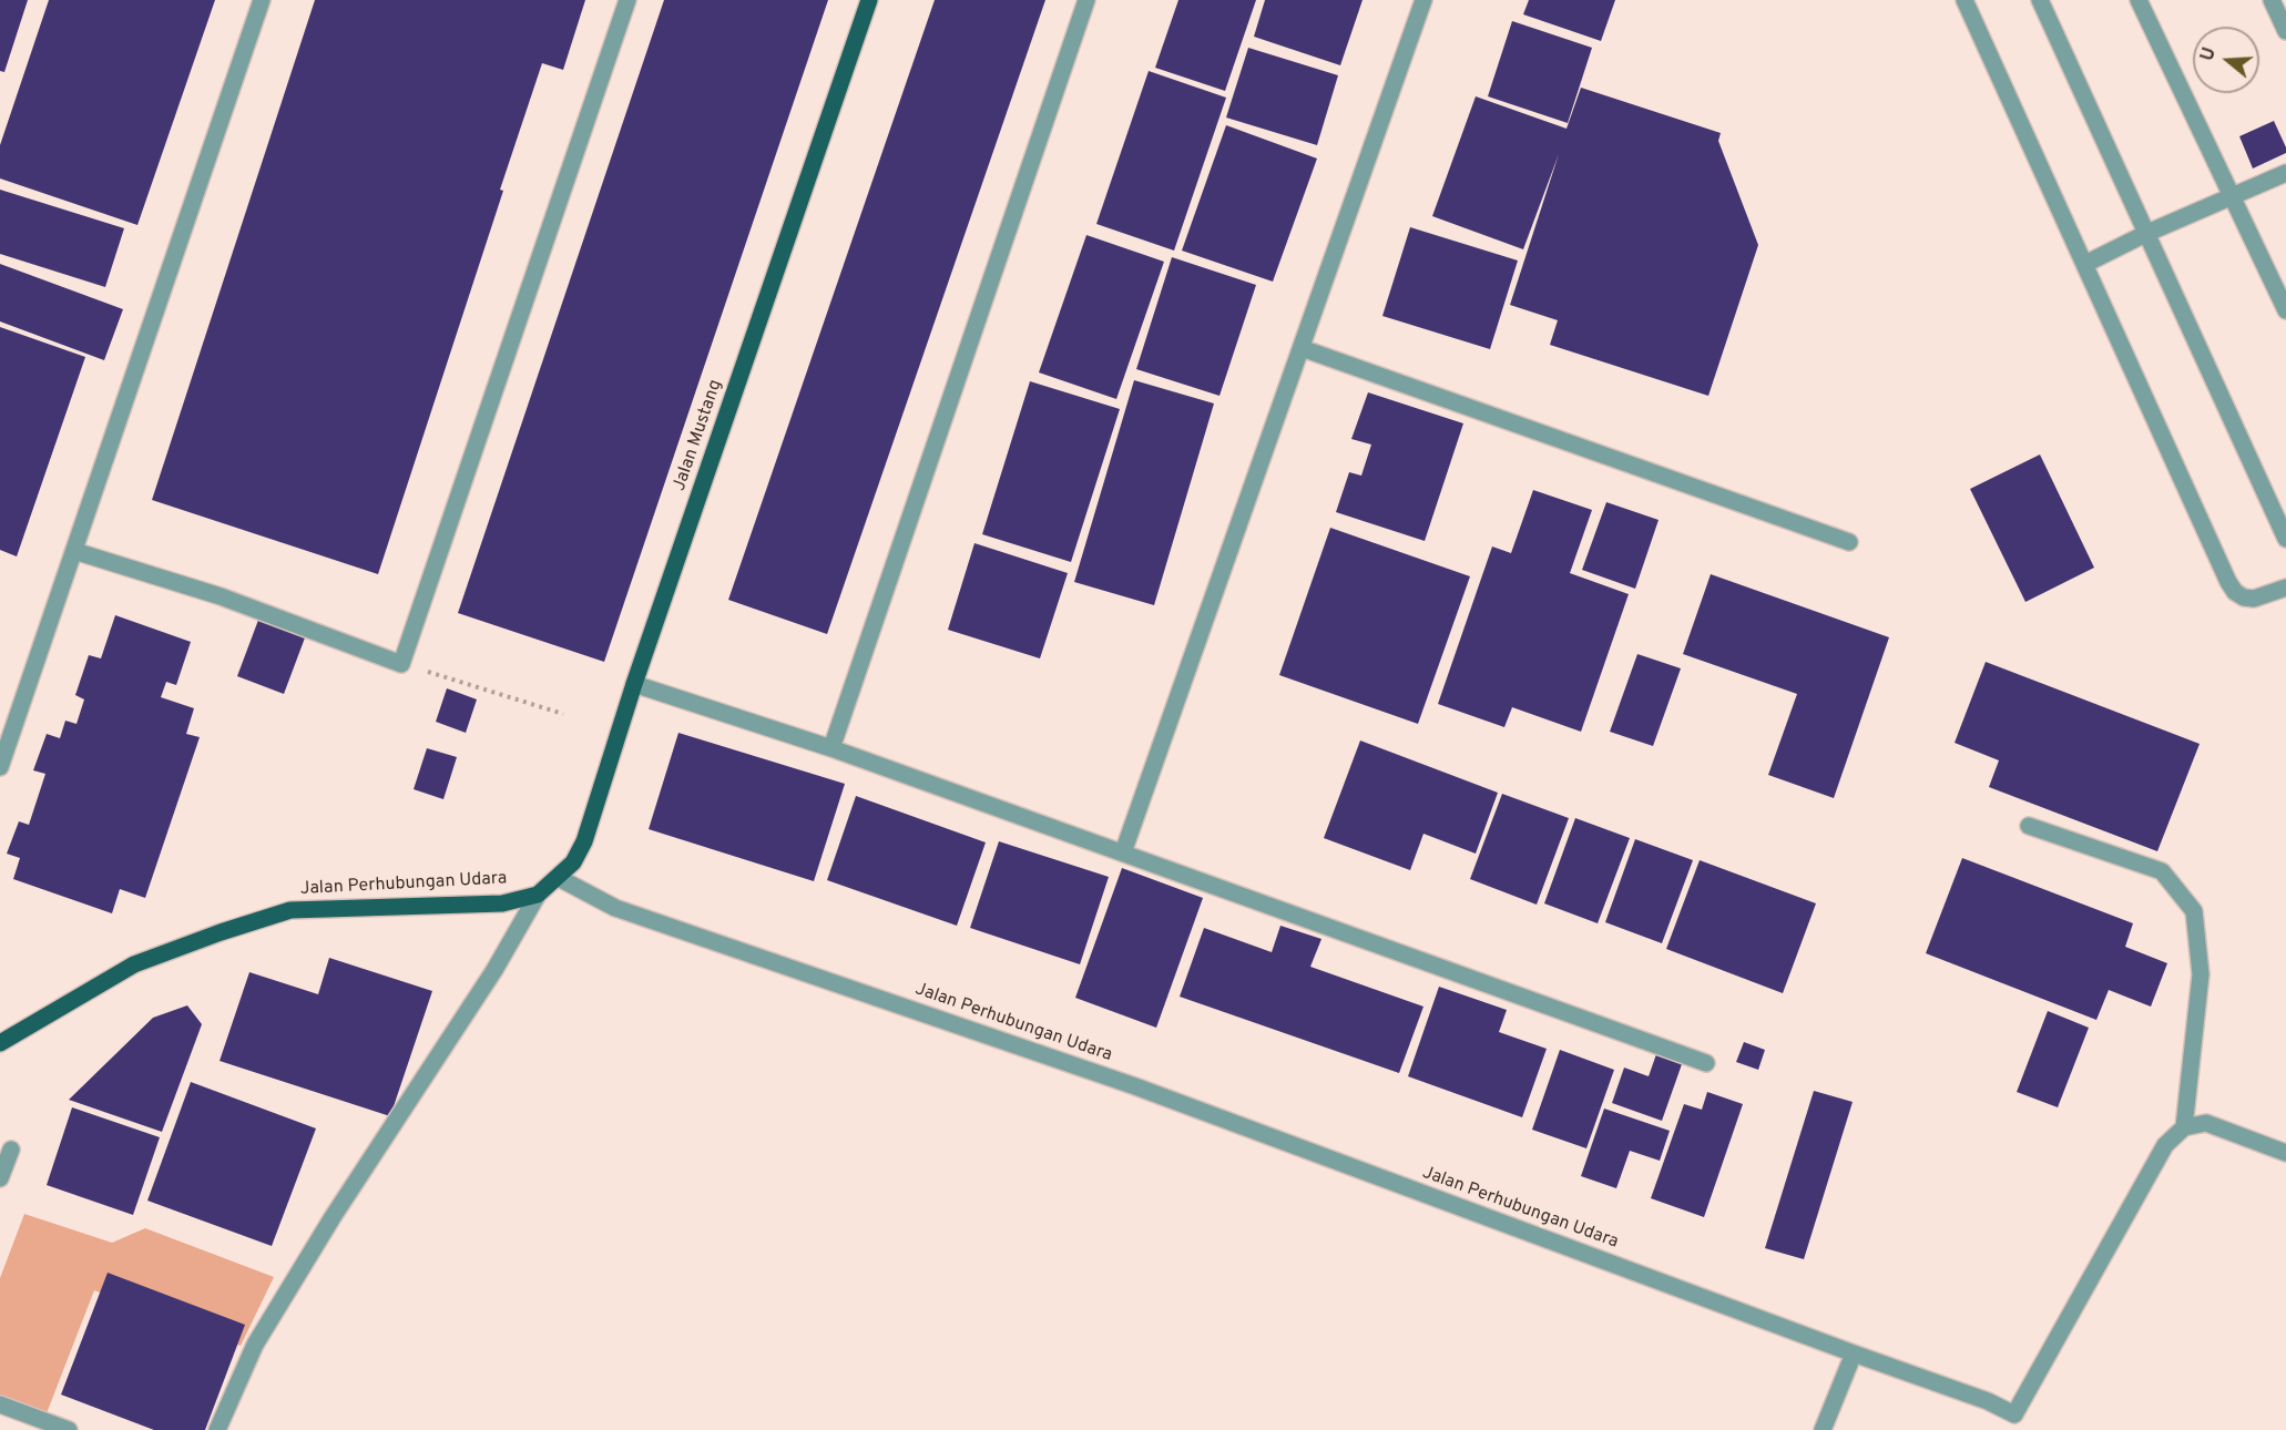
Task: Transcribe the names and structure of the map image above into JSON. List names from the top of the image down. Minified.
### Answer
{"streets":{"main road":["Jalan Mustang","Jalan Perhubungan Udara"]},"crossings":[["Jalan Mustang","Jalan Perhubungan Udara"]],"north":"left"}
